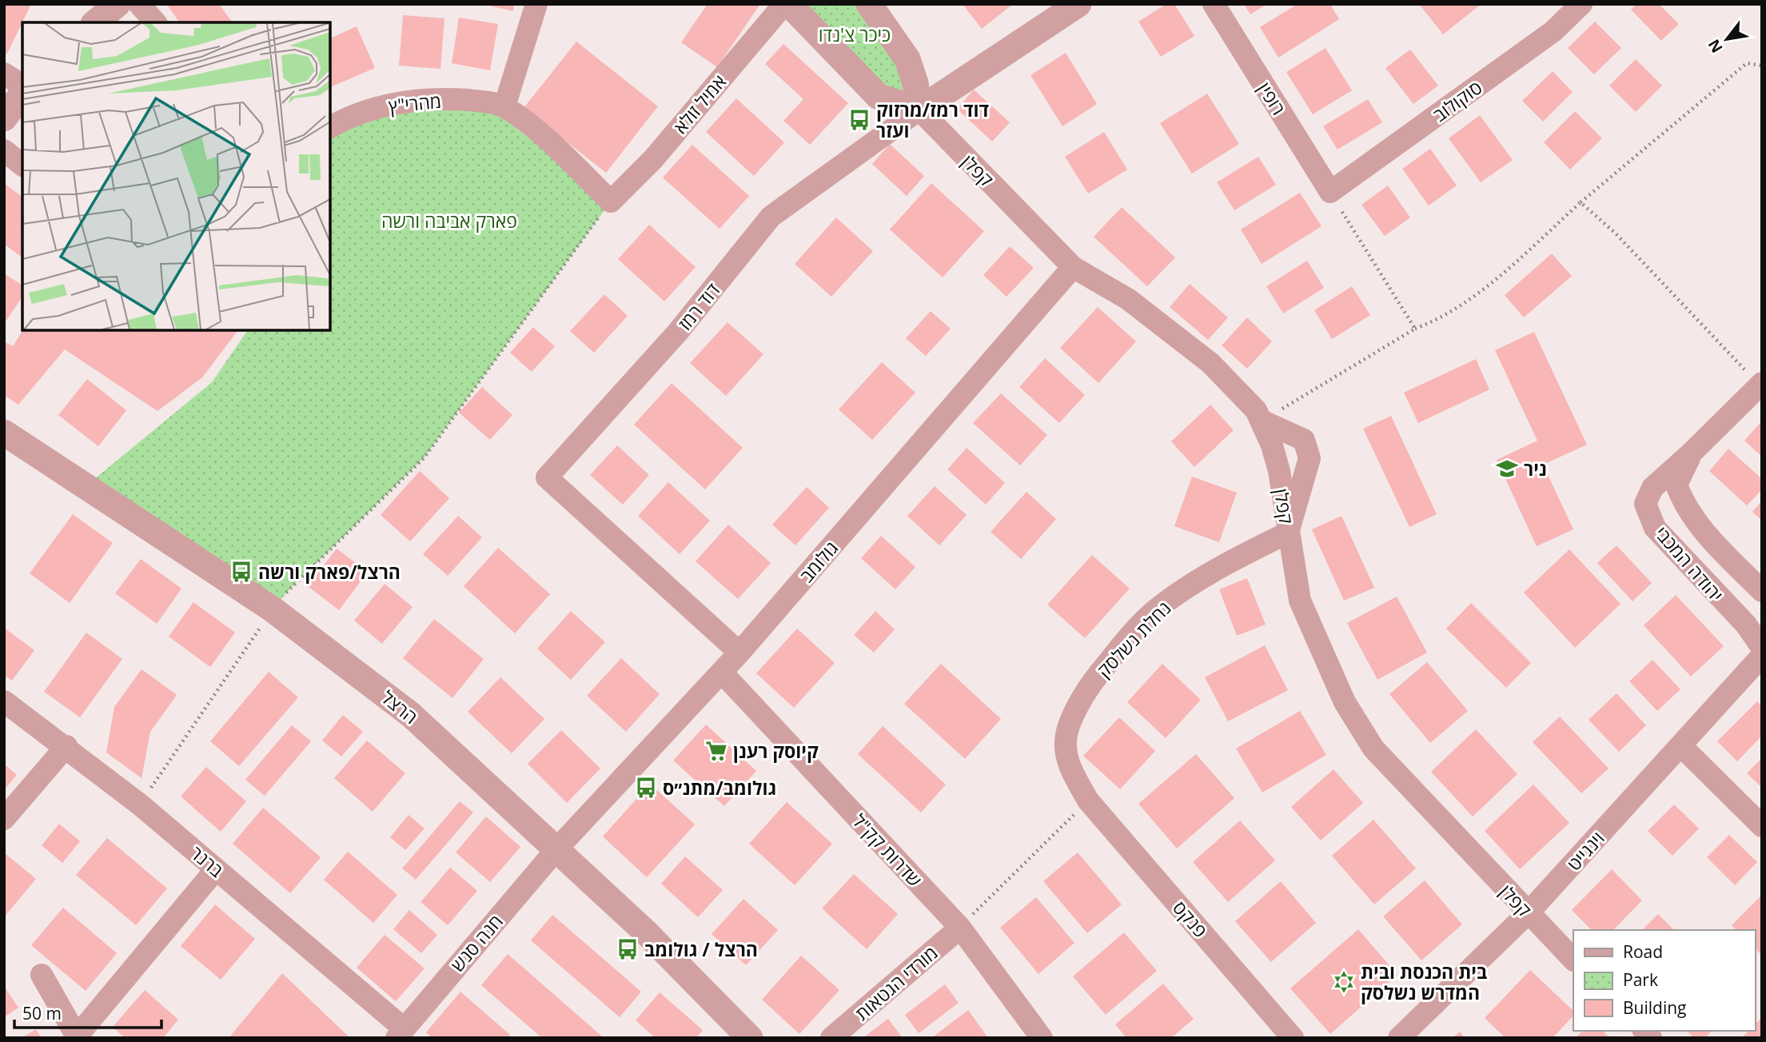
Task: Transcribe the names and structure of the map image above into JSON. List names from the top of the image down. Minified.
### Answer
{"streets":{"street":["רופין","סוקולוב","מהרי\"ץ","אמיל זולא","קפלן","דוד רמז","גולומב","יהודה המכבי","נחלת נשלסק","הרצל","שדרות קק\"ל","וינגייט","ברנר","פנקס","חנה סנש","מורדי הגטאות"]},"crossings":[["רופין","סוקולוב"],["מהרי\"ץ","אמיל זולא"],["קפלן","דוד רמז"],["קפלן","גולומב"],["קפלן","נחלת נשלסק"],["קפלן","וינגייט"],["דוד רמז","גולומב"],["גולומב","הרצל"],["גולומב","שדרות קק\"ל"],["גולומב","חנה סנש"],["נחלת נשלסק","פנקס"],["הרצל","חנה סנש"],["שדרות קק\"ל","מורדי הגטאות"],["ברנר","חנה סנש"]],"parks":["כיכר צ'נדו","פארק אביבה ורשה"],"places":{"bus stop":["דוד רמז/מרזוק ועזר","הרצל/פארק ורשה","גולומב/מתנ״ס","הרצל / גולומב"],"school or university":["ניר"],"supermarket":["קיוסק רענן"],"synagogue":["בית הכנסת ובית המדרש נשלסק"]},"legend":["Road","Park","Building"],"scale_bar":"50 m","north":"bottom left"}
